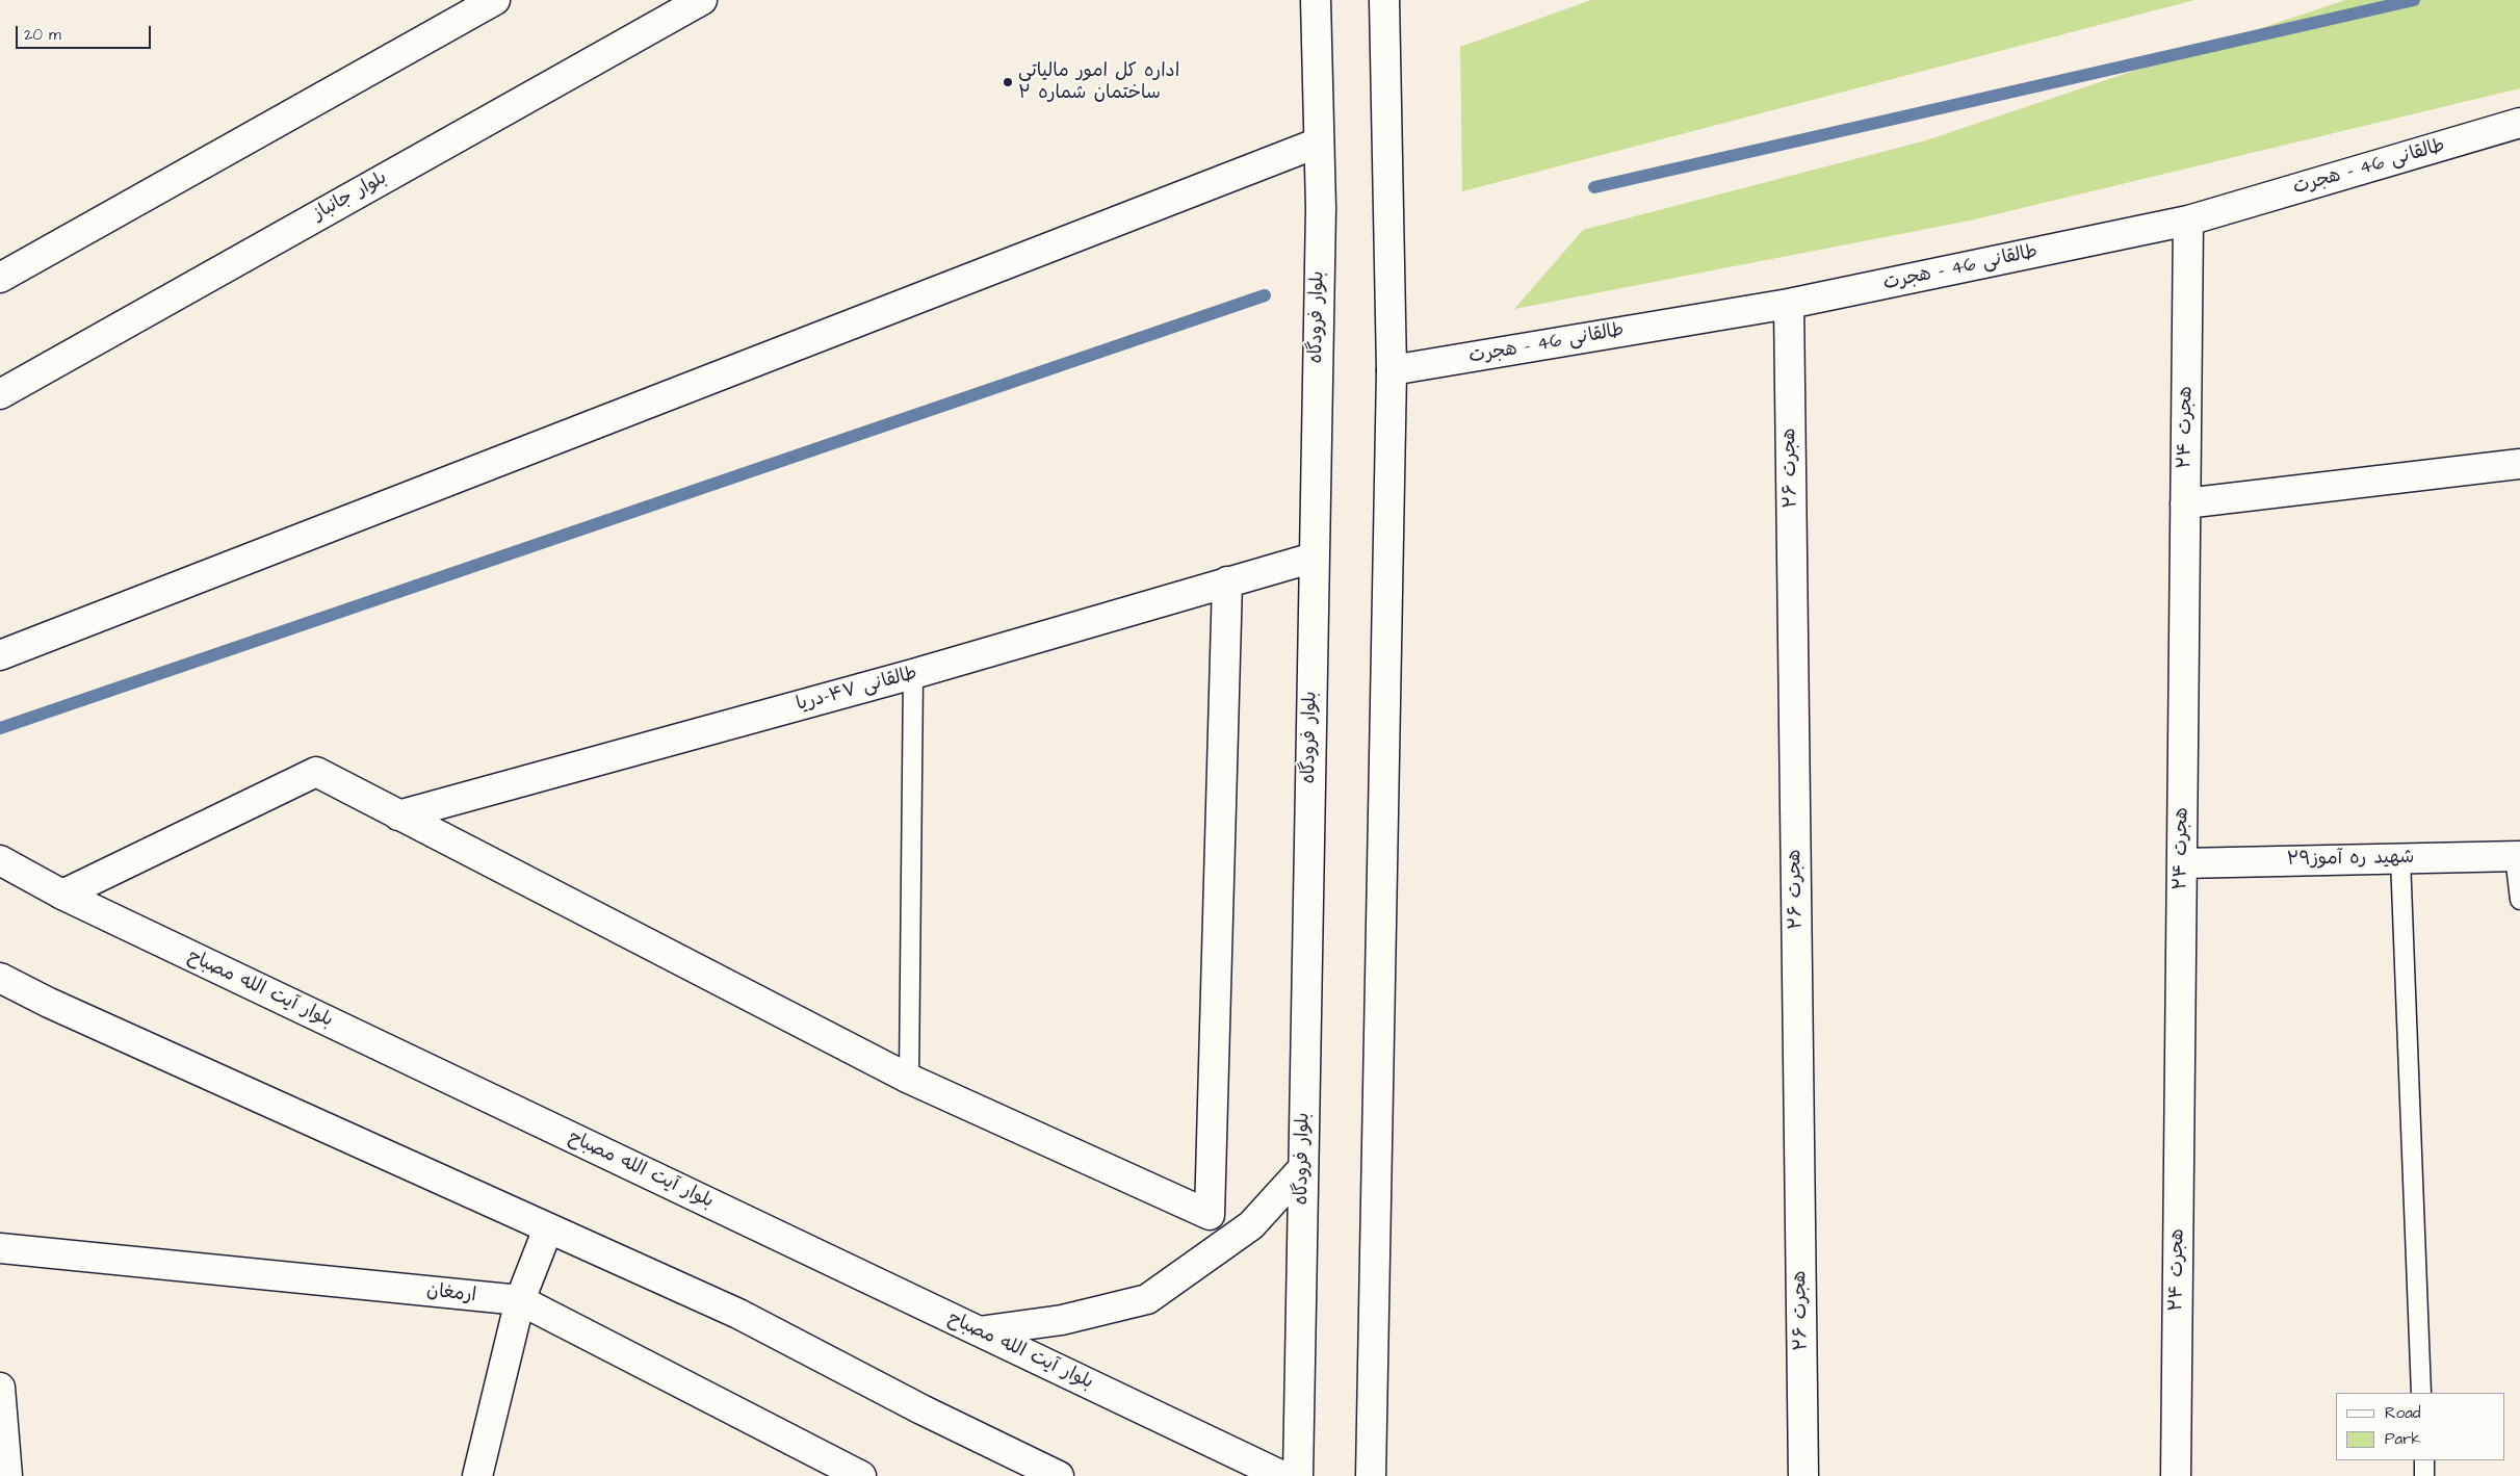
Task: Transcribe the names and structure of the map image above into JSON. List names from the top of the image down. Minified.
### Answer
{"streets":{"street":["طالقانی 46 - هجرت","بلوار جانباز","بلوار فرودگاه","هجرت ۲۴","هجرت ۲۶","طالقانی ۴۷-دریا","شهید ره آموز۲۹","بلوار آیت الله مصباح","ارمغان"]},"crossings":[["طالقانی 46 - هجرت","هجرت ۲۴"],["طالقانی 46 - هجرت","هجرت ۲۶"],["بلوار فرودگاه","طالقانی ۴۷-دریا"],["هجرت ۲۴","شهید ره آموز۲۹"]],"places":["اداره کل امور مالیاتی ساختمان شماره ۲"],"legend":["Road","Park"],"scale_bar":"20 m"}
